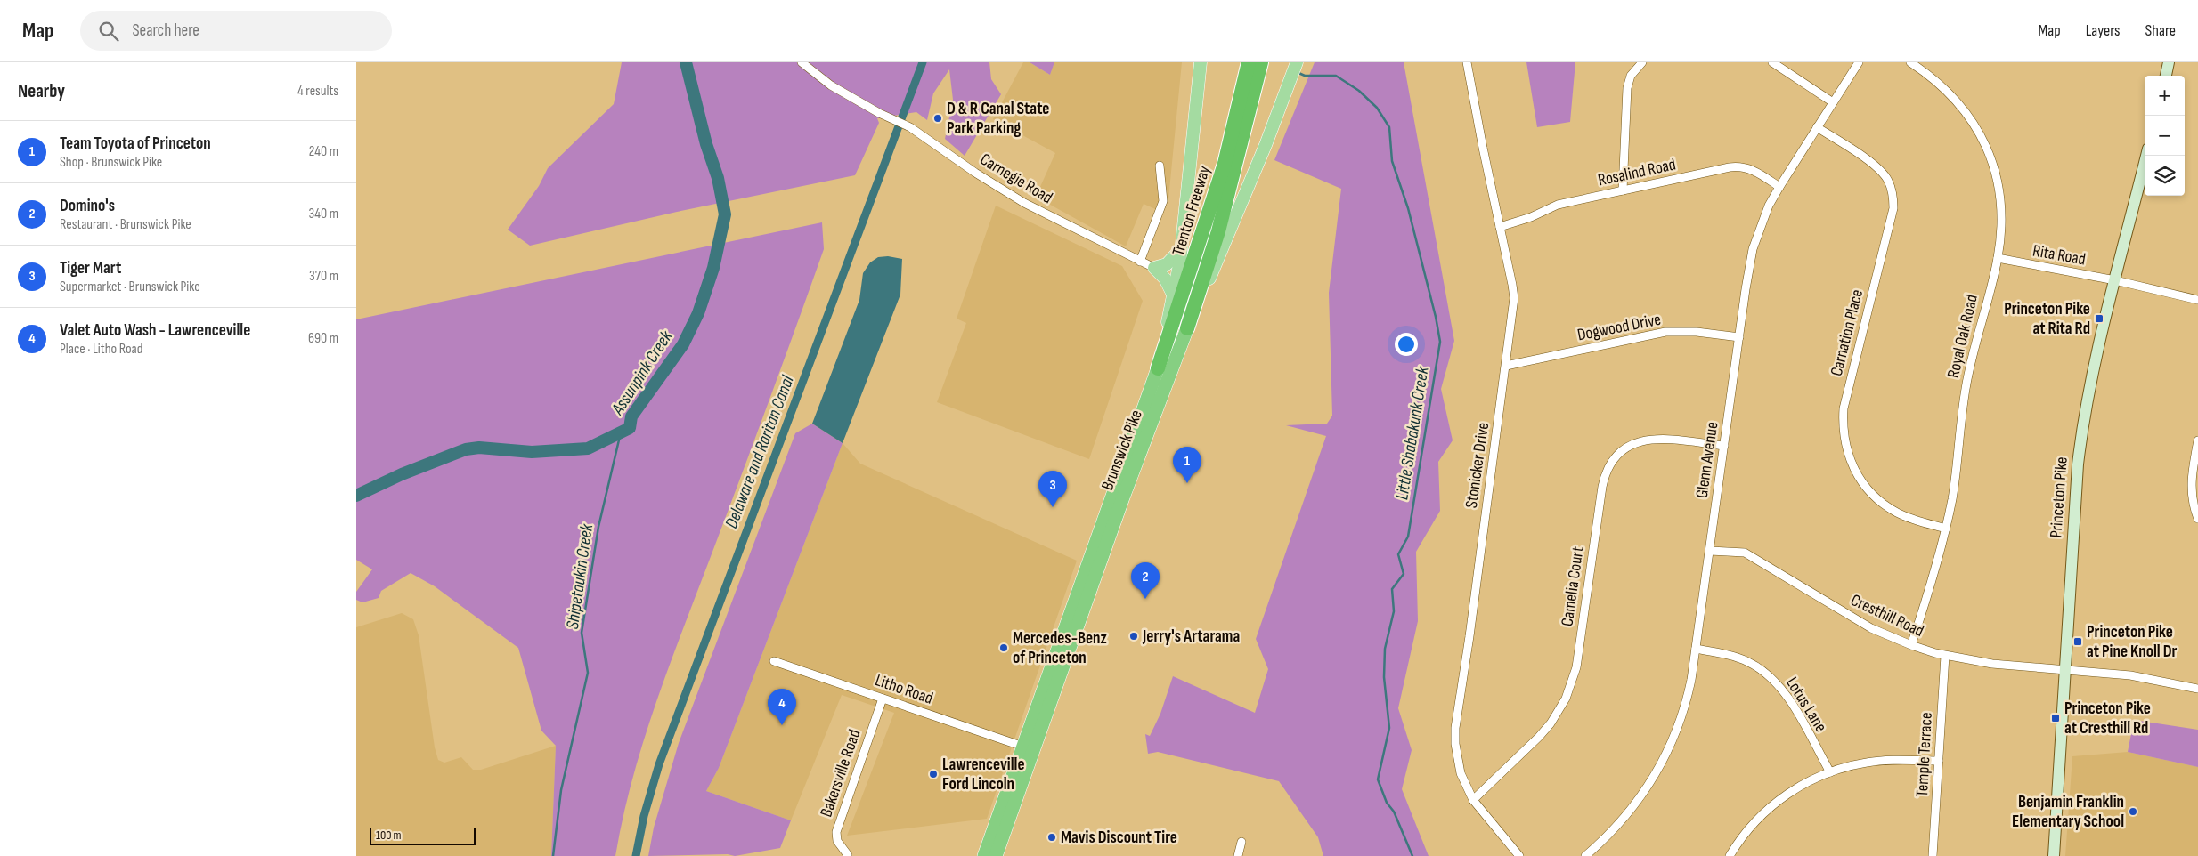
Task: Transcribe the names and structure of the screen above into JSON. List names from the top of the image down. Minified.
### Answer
{"streets":{"highway":["Trenton Freeway","Brunswick Pike"],"main road":["Princeton Pike"],"street":["Rosalind Road","Carnegie Road","Rita Road","Dogwood Drive","Carnation Place","Royal Oak Road","Glenn Avenue","Stonicker Drive","Camelia Court","Cresthill Road","Litho Road","Lotus Lane","Temple Terrace","Bakersville Road"]},"crossings":[["Rosalind Road","Glenn Avenue"],["Rosalind Road","Stonicker Drive"],["Trenton Freeway","Brunswick Pike"],["Rita Road","Royal Oak Road"],["Rita Road","Princeton Pike"],["Dogwood Drive","Glenn Avenue"],["Dogwood Drive","Stonicker Drive"],["Carnation Place","Royal Oak Road"],["Carnation Place","Glenn Avenue"],["Royal Oak Road","Cresthill Road"],["Brunswick Pike","Litho Road"],["Glenn Avenue","Camelia Court"],["Glenn Avenue","Cresthill Road"],["Glenn Avenue","Lotus Lane"],["Stonicker Drive","Camelia Court"],["Princeton Pike","Cresthill Road"],["Cresthill Road","Temple Terrace"],["Litho Road","Bakersville Road"]],"water":["Assunpink Creek","Little Shabakunk Creek","Delaware and Raritan Canal","Shipetaukin Creek"],"places":{"other":["D & R Canal State Park Parking","Jerry's Artarama","Mercedes-Benz of Princeton","Lawrenceville Ford Lincoln","Benjamin Franklin Elementary School","Mavis Discount Tire"],"transit":["Princeton Pike at Rita Rd","Princeton Pike at Pine Knoll Dr","Princeton Pike at Cresthill Rd"]},"scale_bar":"100 m","page":{"header":"Map","search":"Search here","nav":["Map","Layers","Share"],"heading":["Nearby","4 results"],"map_buttons":["+","−"],"list":[{"mark":"1","name":"Team Toyota of Princeton","note":"Shop · Brunswick Pike","value":"240 m"},{"mark":"2","name":"Domino's","note":"Restaurant · Brunswick Pike","value":"340 m"},{"mark":"3","name":"Tiger Mart","note":"Supermarket · Brunswick Pike","value":"370 m"},{"mark":"4","name":"Valet Auto Wash - Lawrenceville","note":"Place · Litho Road","value":"690 m"}],"pins":["1","3","2","4"],"scale":"100 m"}}
